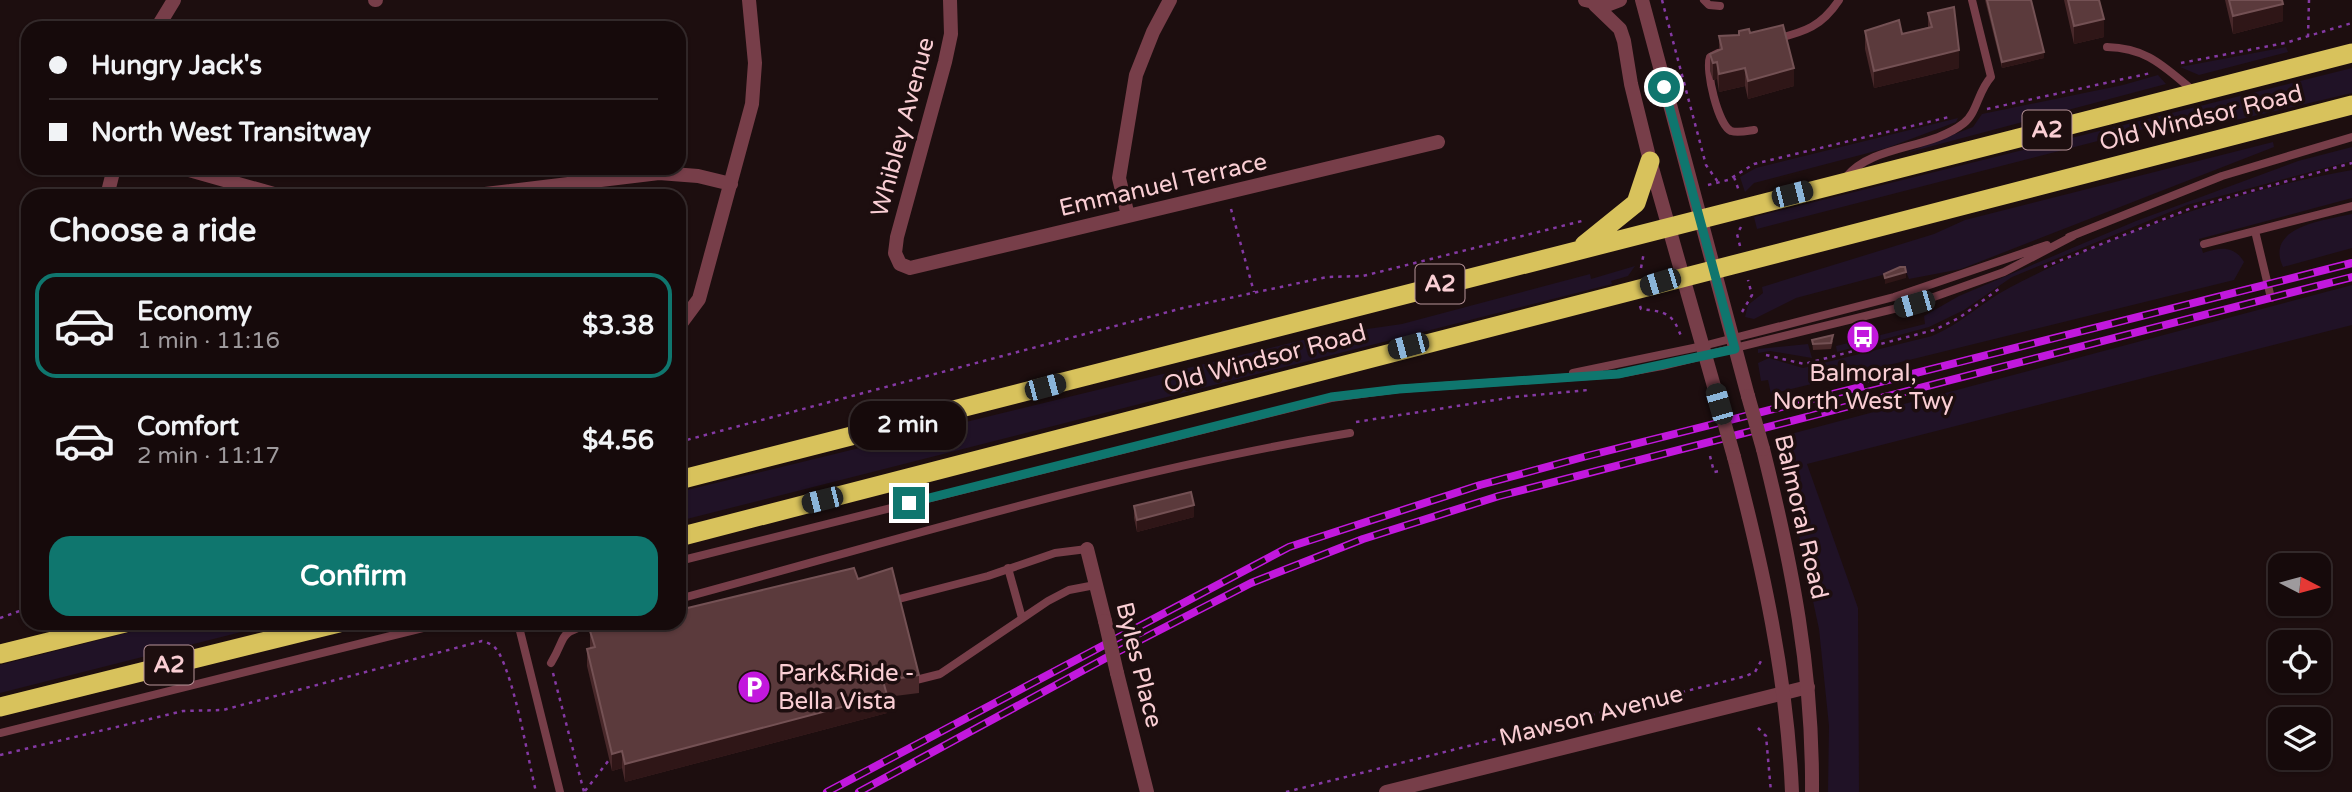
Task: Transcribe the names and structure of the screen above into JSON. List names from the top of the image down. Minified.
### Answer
{"streets":{"highway":["Old Windsor Road","A2"],"street":["Whibley Avenue","Emmanuel Terrace","Balmoral Road","Byles Place","Mawson Avenue"]},"crossings":[["Old Windsor Road","Balmoral Road"],["Whibley Avenue","Emmanuel Terrace"],["Balmoral Road","Mawson Avenue"]],"places":{"bus stop":["Balmoral, North West Twy"],"parking":["Park&Ride - Bella Vista"]},"north":"right","page":{"banner":["Hungry Jack's","North West Transitway"],"heading":"Choose a ride","list":[{"name":"Economy","note":"1 min · 11:16","value":"$3.38"},{"name":"Comfort","note":"2 min · 11:17","value":"$4.56"}],"bubble":"2 min","buttons":"Confirm"}}
